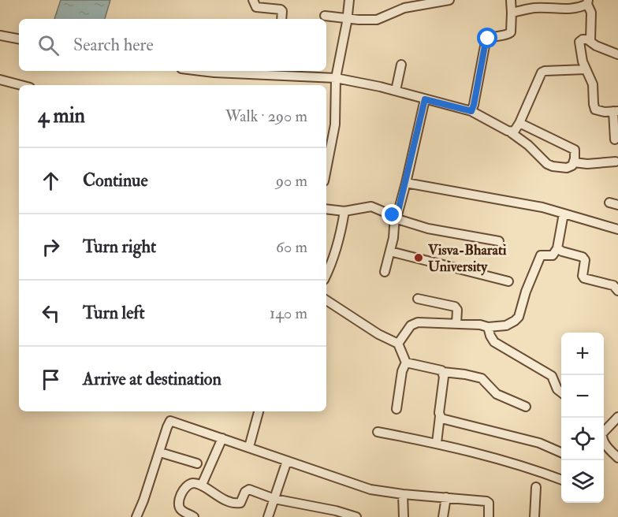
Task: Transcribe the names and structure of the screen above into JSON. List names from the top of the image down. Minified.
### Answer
{"places":["Visva-Bharati University"],"page":{"search":"Search here","heading":["4 min","Walk · 290 m"],"list":[["Continue","90 m"],["Turn right","60 m"],["Turn left","140 m"],"Arrive at destination"],"map_buttons":["+","−"]}}
